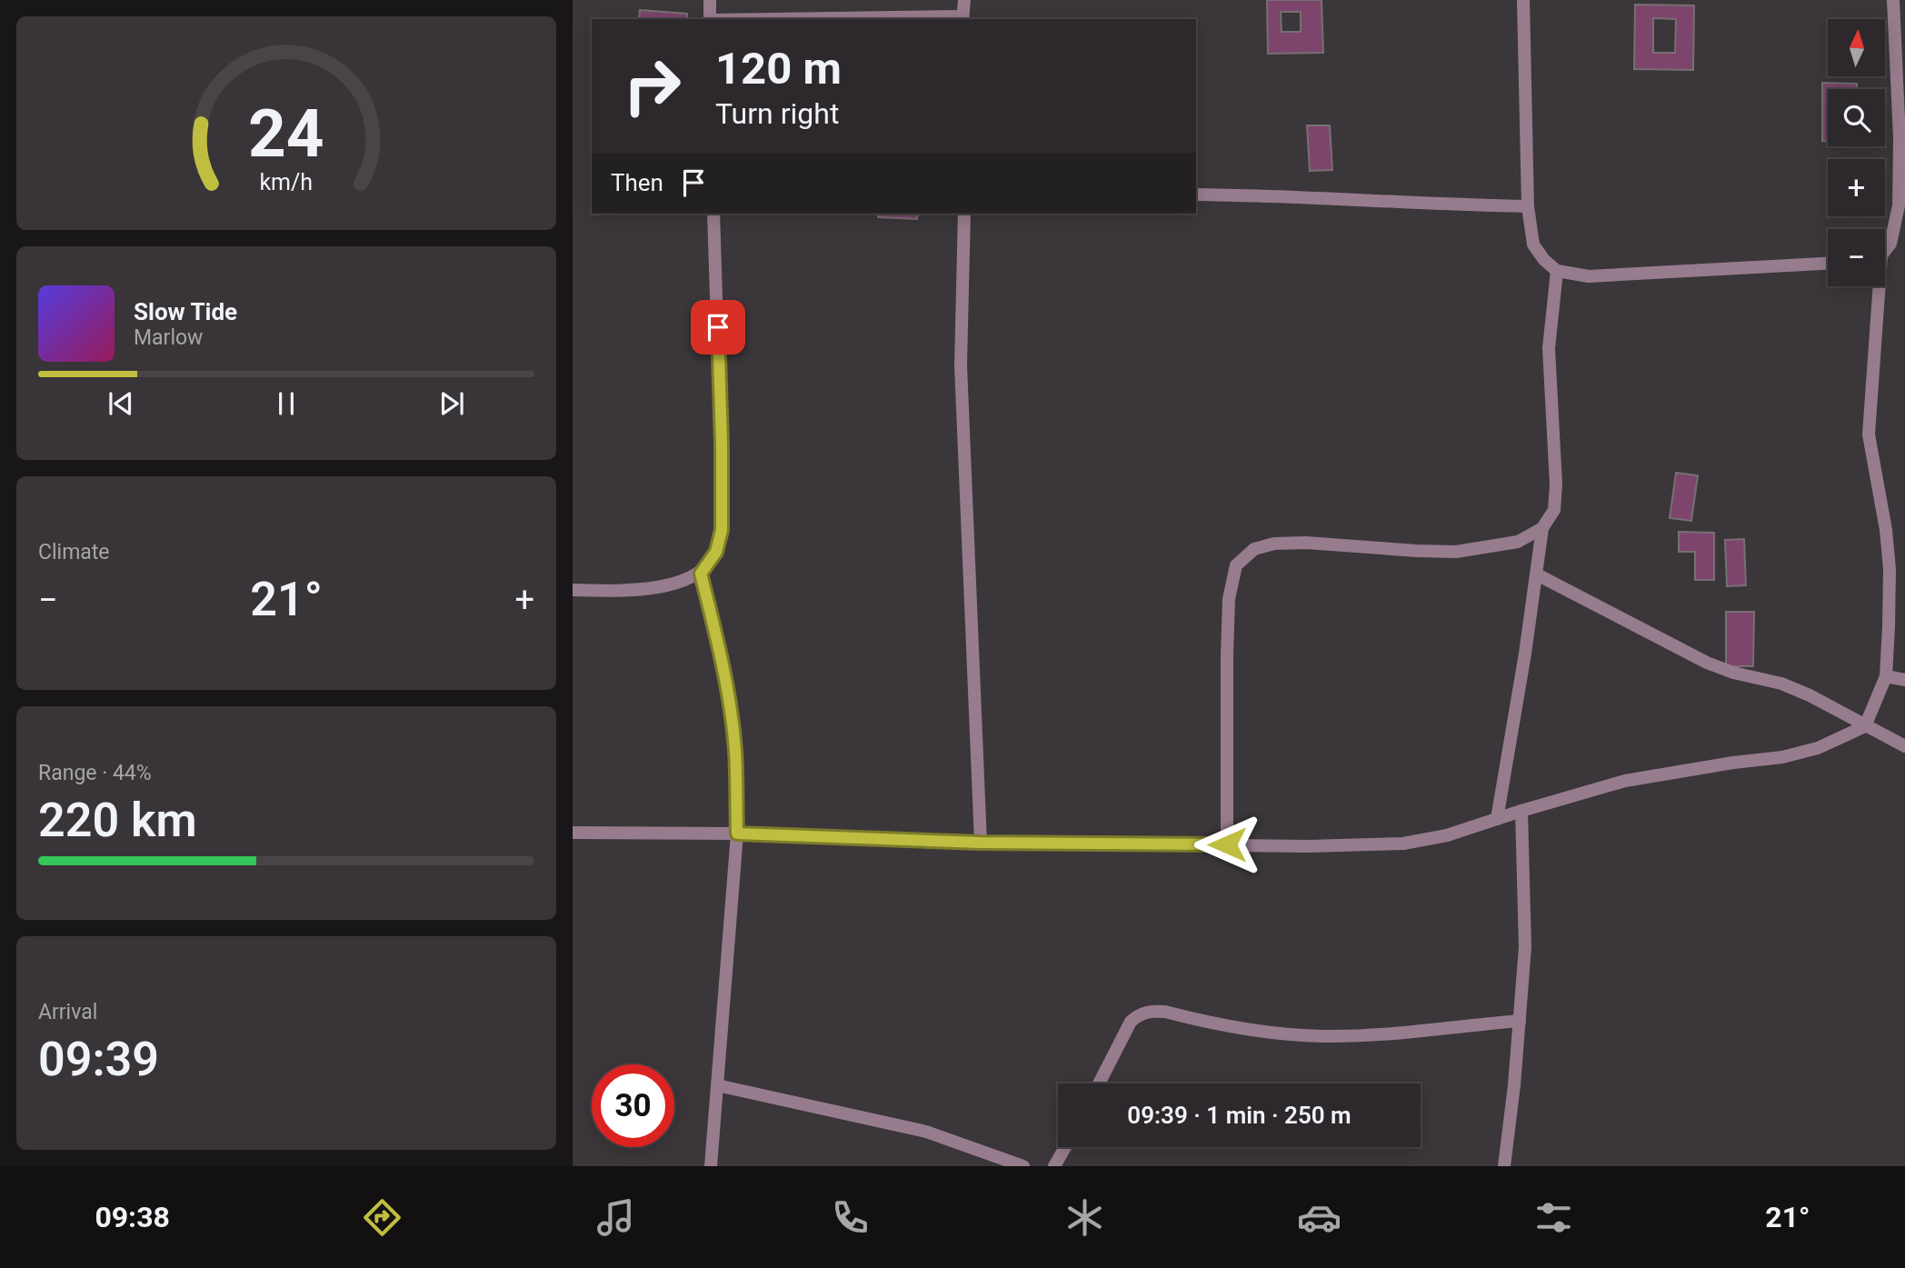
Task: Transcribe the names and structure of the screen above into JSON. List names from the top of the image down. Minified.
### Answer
{"north":"top","page":{"map_buttons":["+","−"],"turn":["120 m","Turn right"],"then":"Then","song":["Slow Tide","Marlow"],"tile":["Climate",["Range · 44%","220 km"],["Arrival","09:39"]],"heat":["−","21°","+"],"limit":"30","trip":"09:39 · 1 min · 250 m","tabs":["09:38","21°"],"gauge":["24","km/h"]}}
